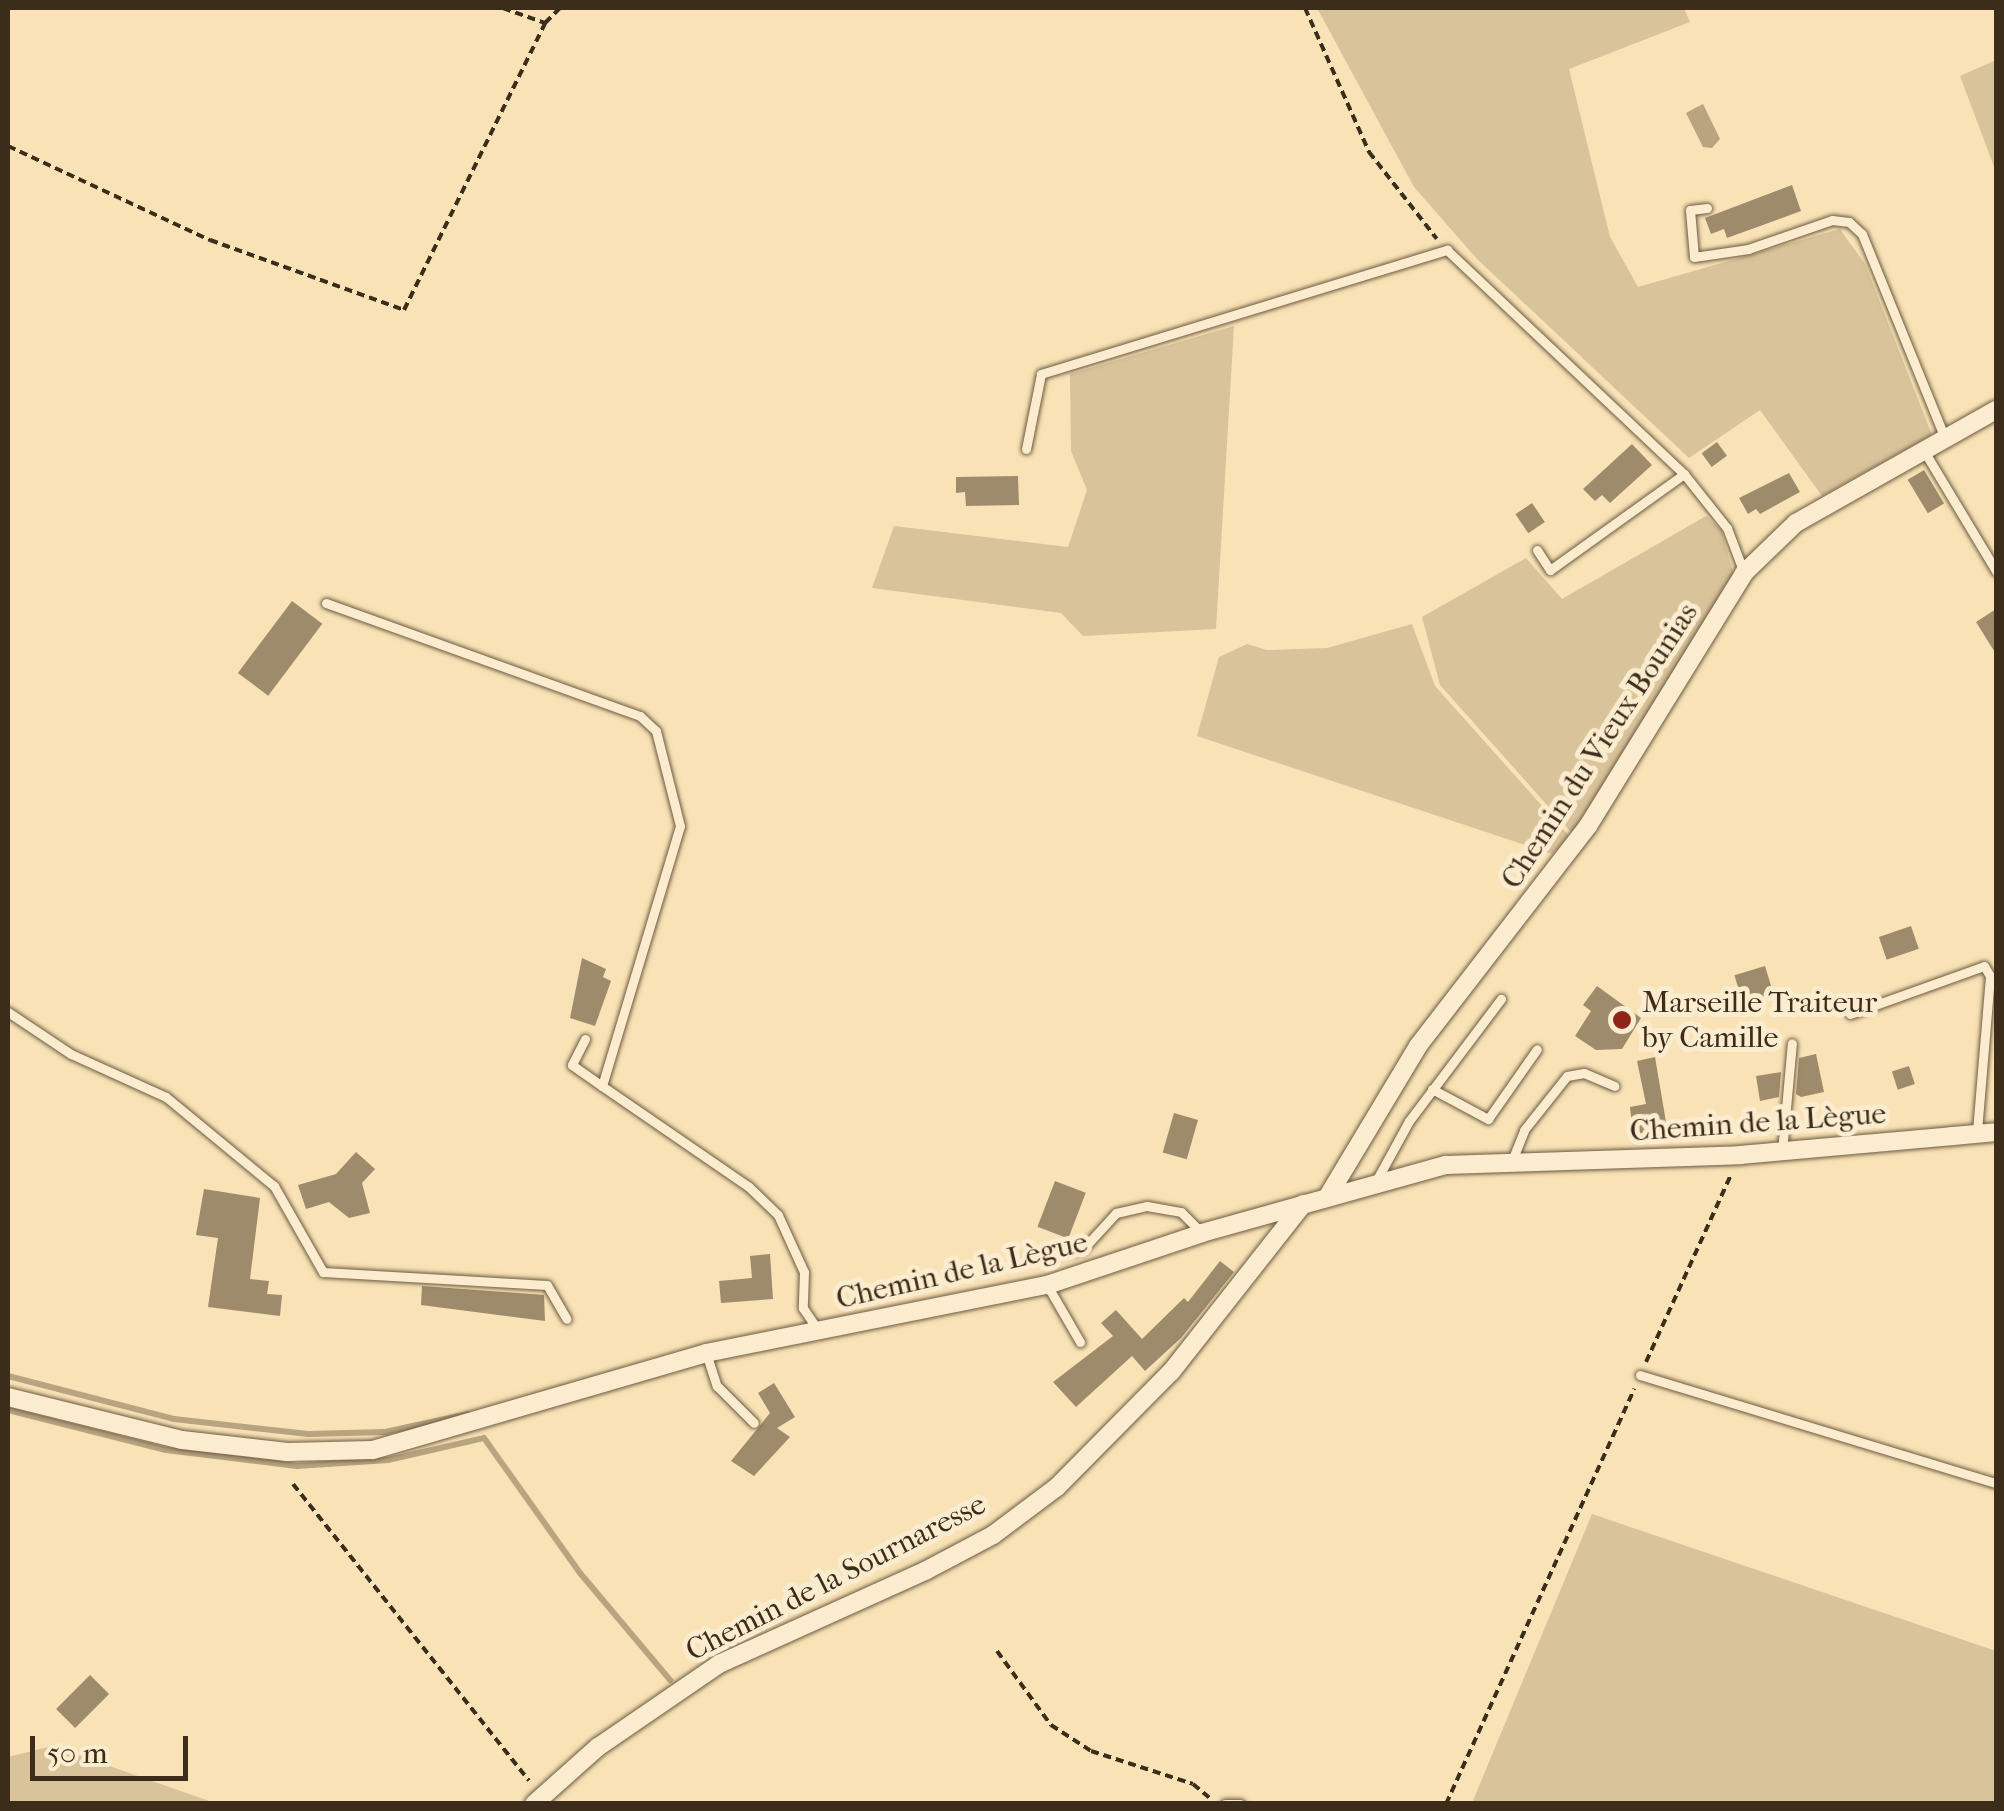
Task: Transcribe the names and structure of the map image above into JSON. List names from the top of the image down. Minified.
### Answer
{"streets":{"street":["Chemin du Vieux Bounias","Chemin de la Lègue","Chemin de la Sournaresse"]},"crossings":[["Chemin du Vieux Bounias","Chemin de la Lègue"],["Chemin de la Lègue","Chemin de la Sournaresse"]],"places":["Marseille Traiteur by Camille"],"scale_bar":"50 m"}
